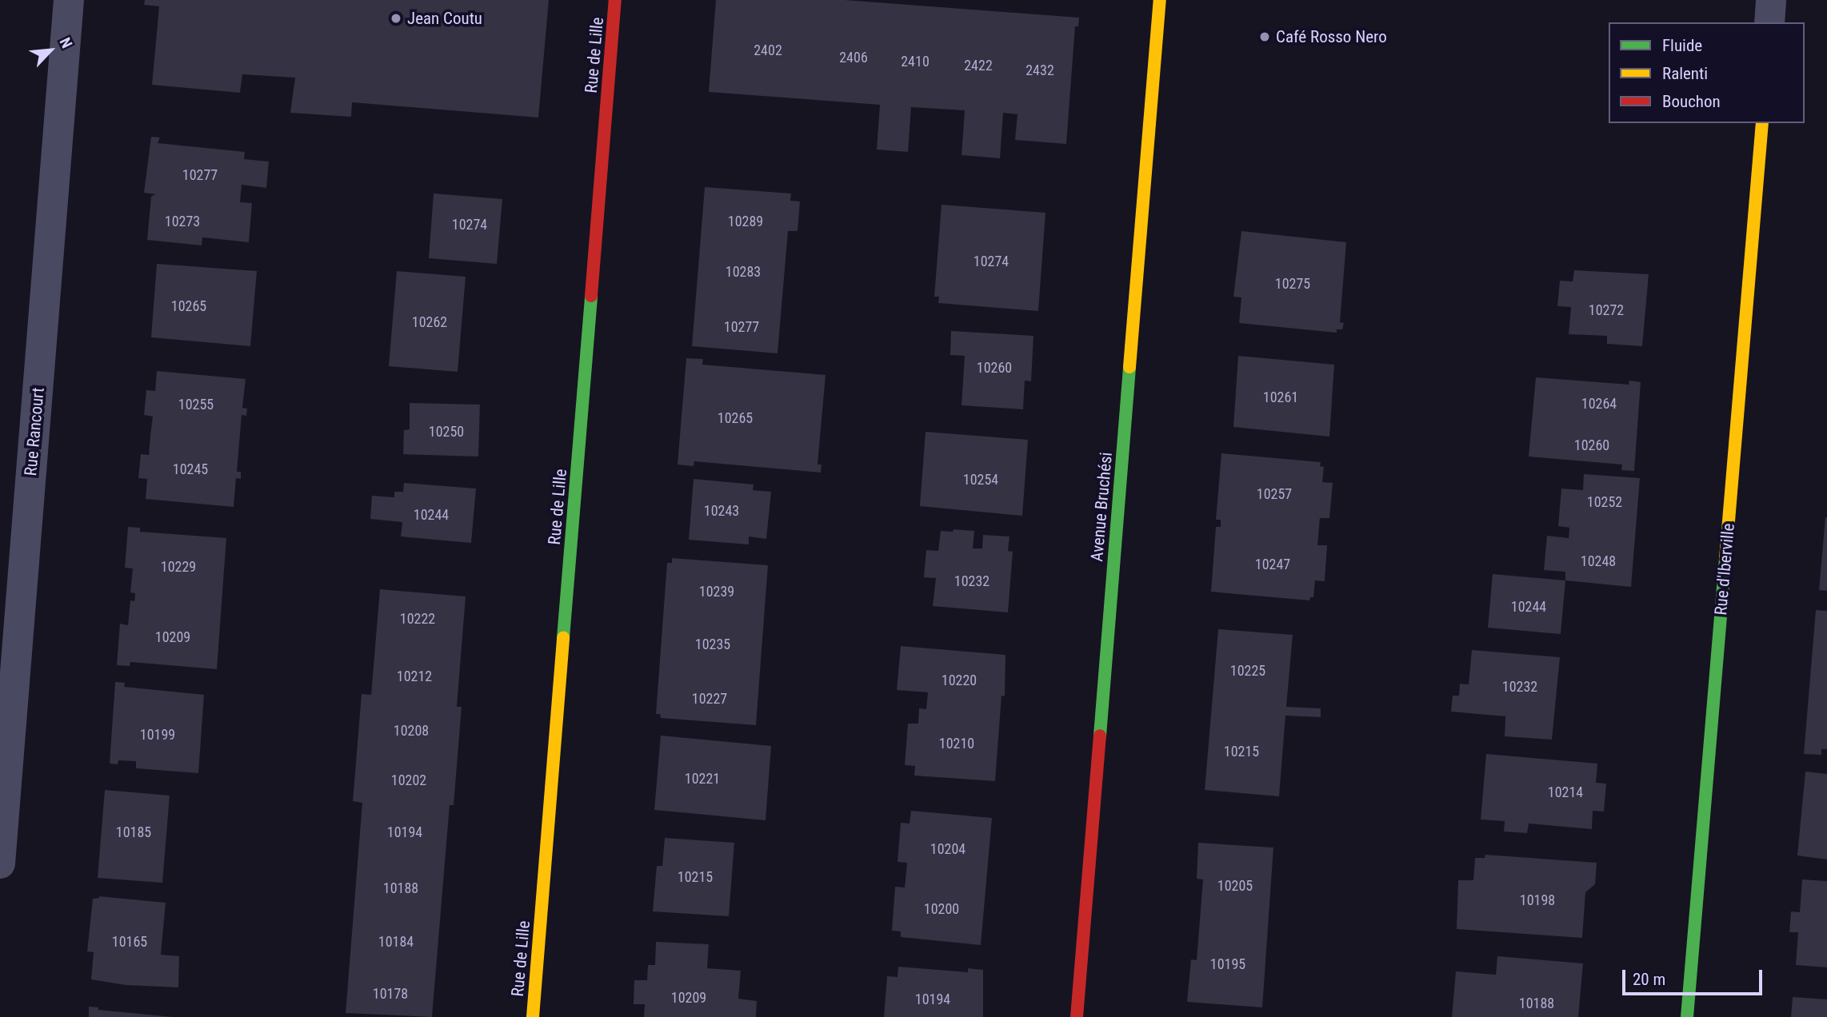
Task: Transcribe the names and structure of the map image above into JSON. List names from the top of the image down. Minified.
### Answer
{"streets":{"street":["Rue de Lille","Rue Rancourt","Avenue Bruchési","Rue d'Iberville"]},"places":["Jean Coutu","Café Rosso Nero"],"house_numbers":["2402","2406","2410","2422","2432","10277","10273","10289","10274","10274","10283","10275","10265","10272","10262","10277","10260","10261","10264","10255","10265","10250","10260","10245","10254","10257","10252","10243","10244","10248","10247","10229","10232","10239","10244","10222","10209","10235","10225","10212","10220","10232","10227","10208","10199","10210","10215","10221","10202","10214","10185","10194","10204","10215","10205","10188","10198","10200","10165","10184","10195","10178","10209","10194","10188"],"legend":["Fluide","Ralenti","Bouchon"],"scale_bar":"20 m","north":"top right"}
